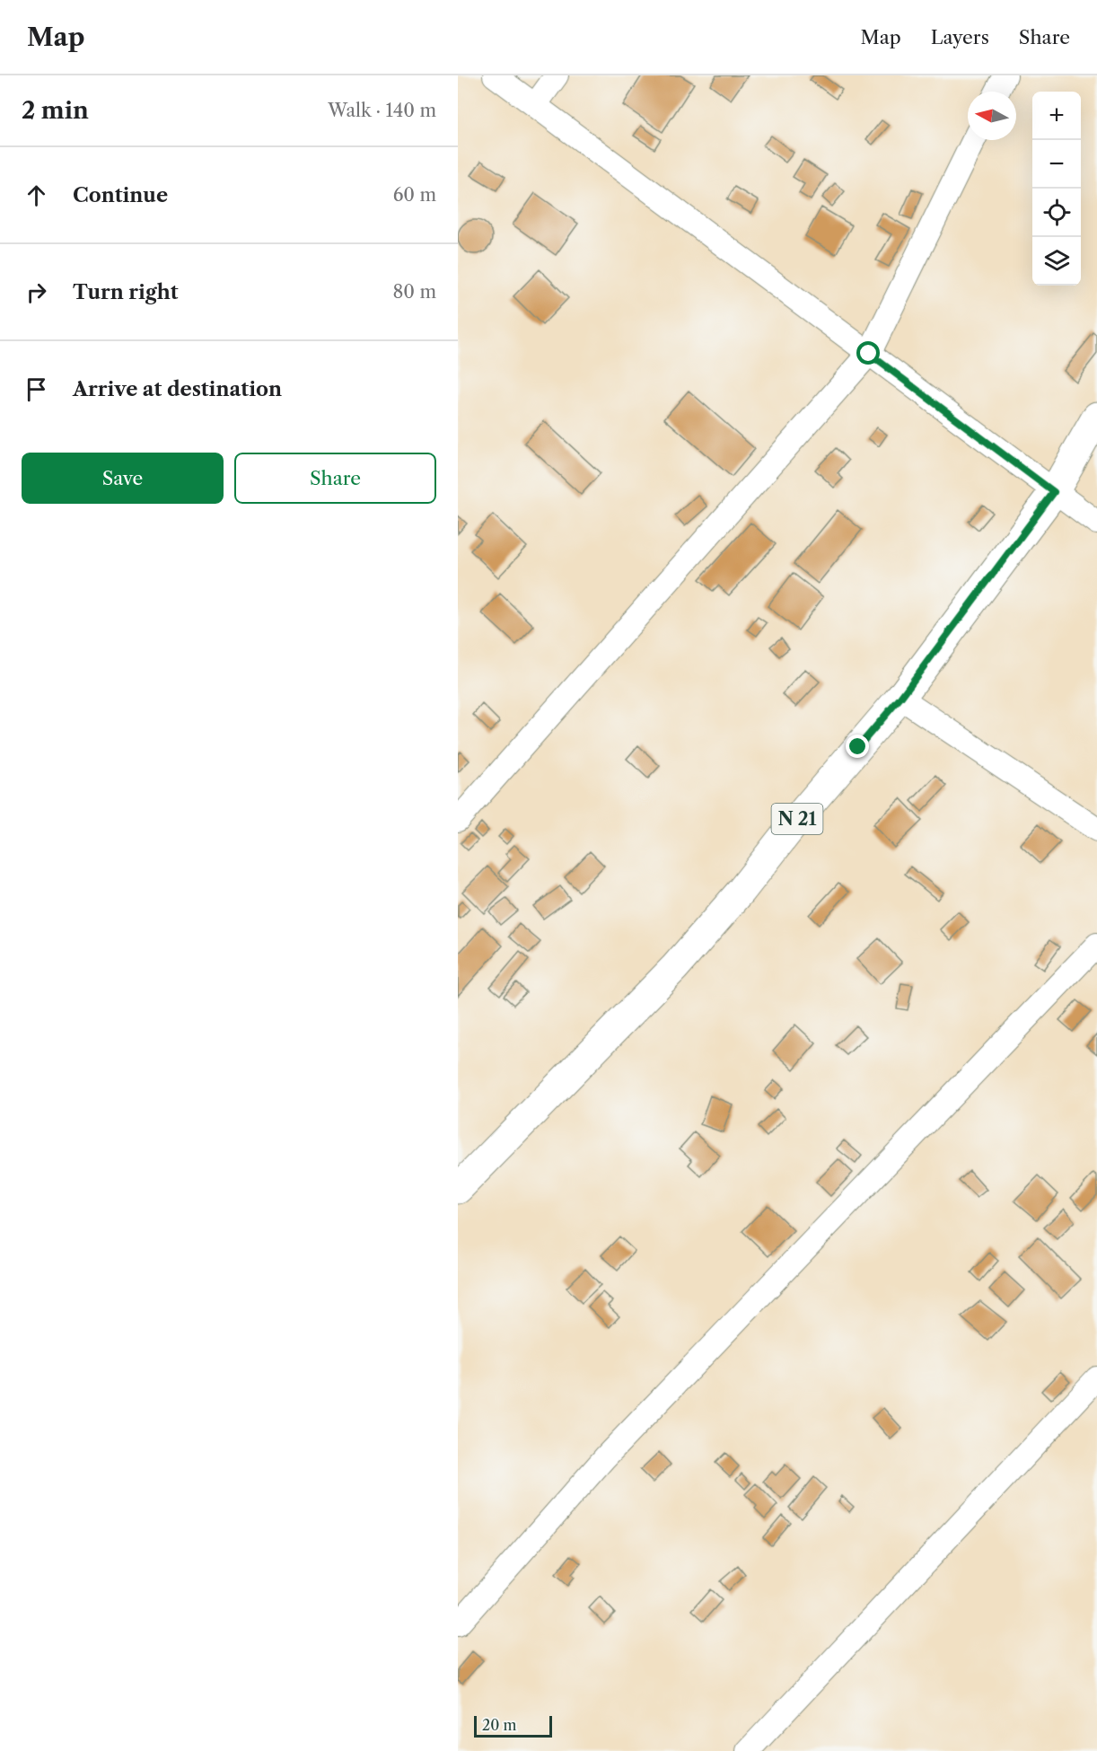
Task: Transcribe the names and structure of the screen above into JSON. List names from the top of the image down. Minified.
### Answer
{"streets":{"main road":["N 21"]},"scale_bar":"20 m","north":"left","page":{"header":"Map","nav":["Map","Layers","Share"],"heading":["2 min","Walk · 140 m"],"map_buttons":["+","−"],"list":[["Continue","60 m"],["Turn right","80 m"],"Arrive at destination"],"buttons":["Save","Share"],"scale":"20 m"}}
